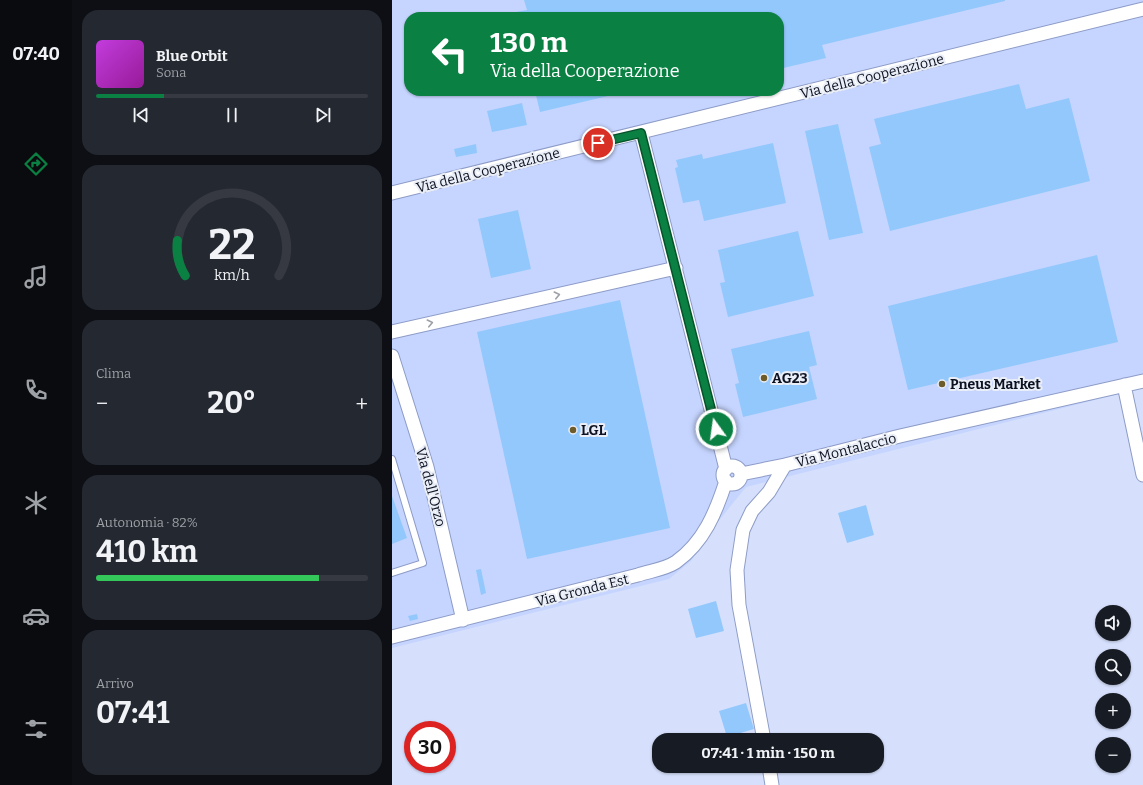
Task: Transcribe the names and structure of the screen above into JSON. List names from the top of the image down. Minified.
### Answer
{"streets":{"street":["Via della Cooperazione","Via Montalaccio","Via dell'Orzo","Via Gronda Est"]},"crossings":[["Via dell'Orzo","Via Gronda Est"]],"places":["AG23","Pneus Market","LGL"],"page":{"tabs":"07:40","turn":["130 m","Via della Cooperazione"],"song":["Blue Orbit","Sona"],"tile":["Clima",["Autonomia · 82%","410 km"],["Arrivo","07:41"]],"heat":["−","20°","+"],"map_buttons":["+","−"],"limit":"30","trip":"07:41 · 1 min · 150 m","gauge":["22","km/h"]}}
